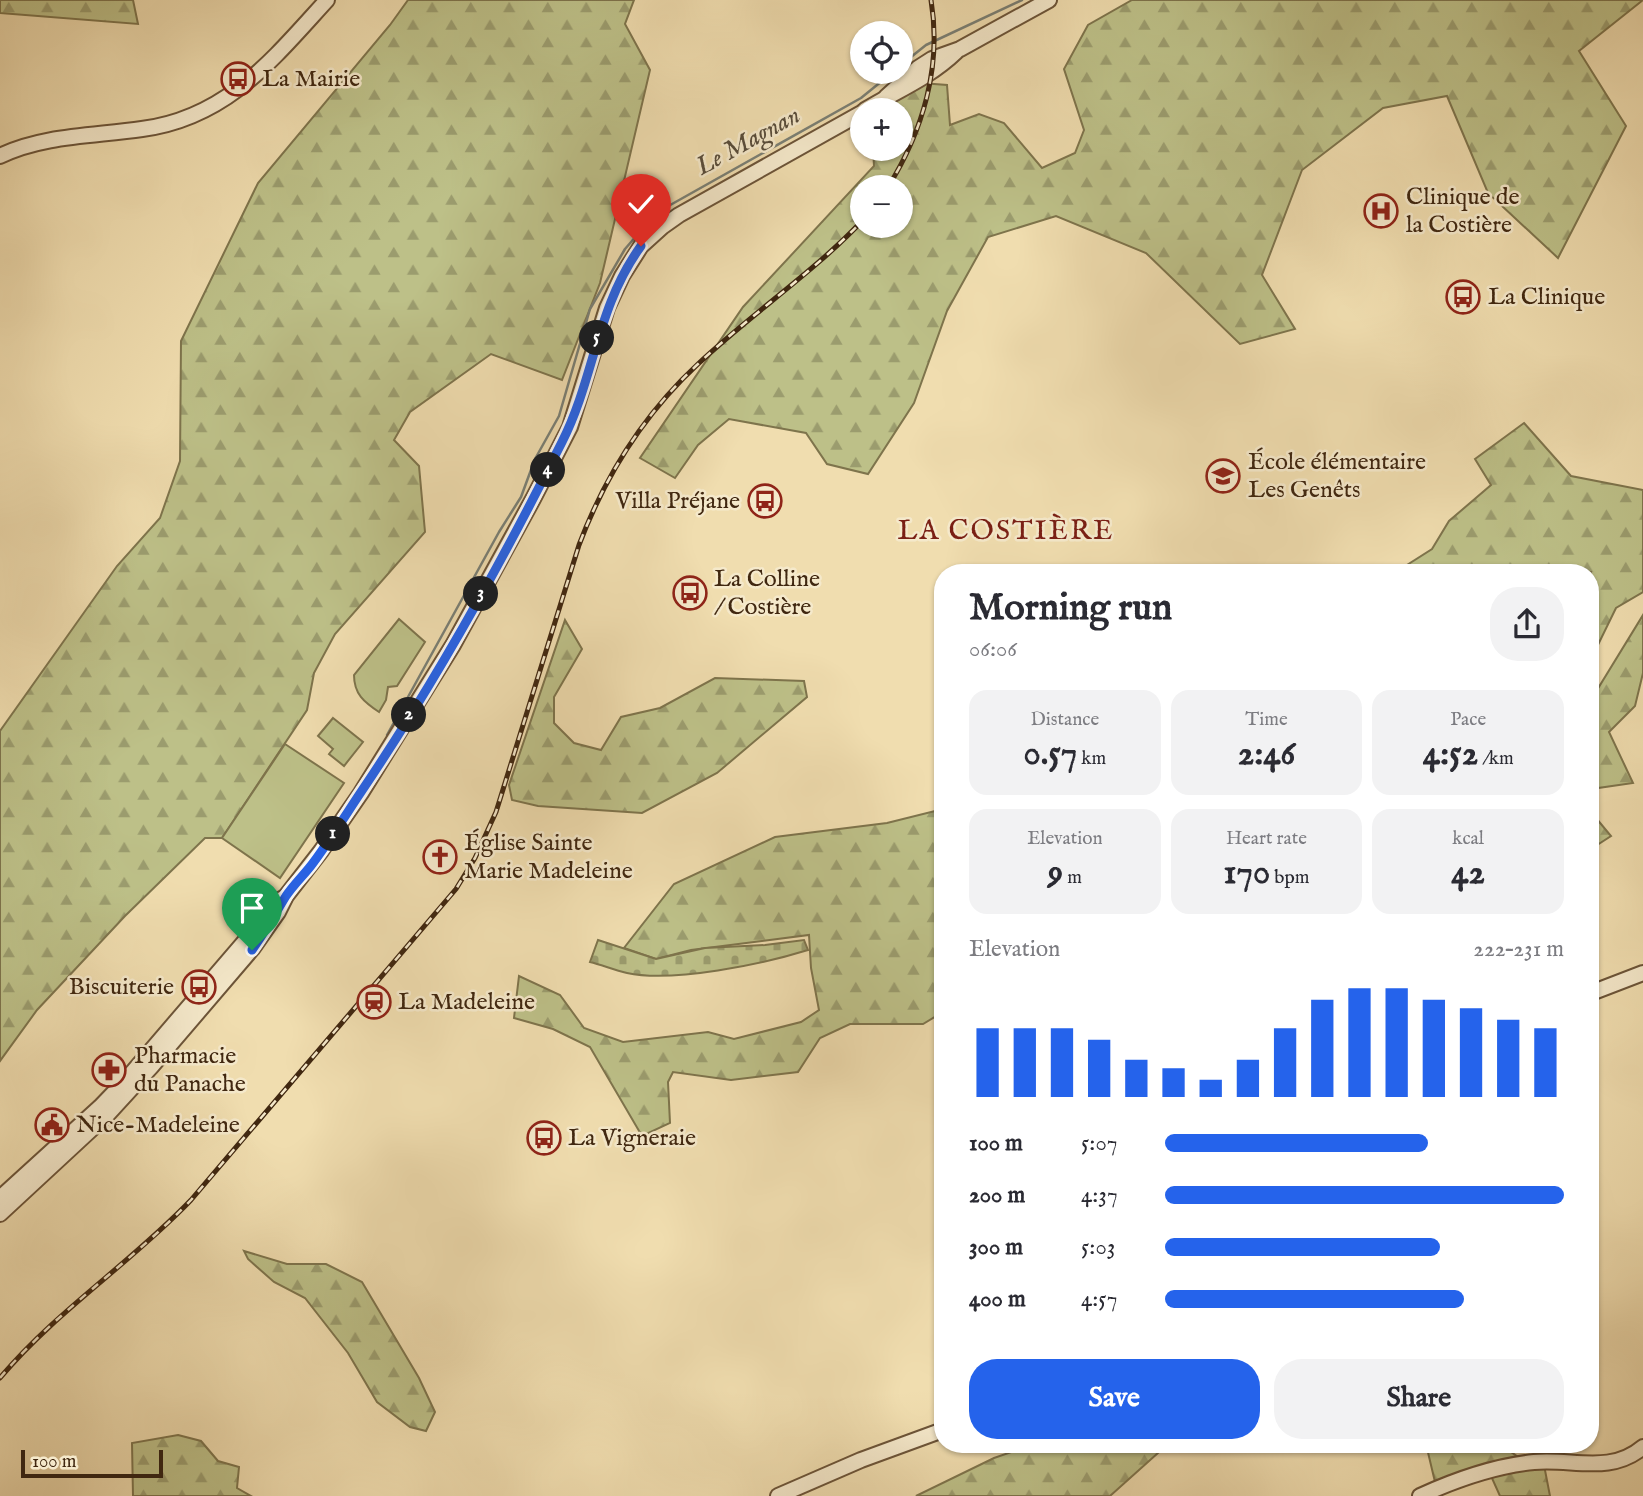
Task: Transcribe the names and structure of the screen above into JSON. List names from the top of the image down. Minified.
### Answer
{"districts":["LA COSTIÈRE"],"water":["Le Magnan"],"places":{"bus stop":["La Mairie","La Clinique","Villa Préjane","La Colline / Costière","Biscuiterie","La Vigneraie"],"hospital":["Clinique de la Costière"],"school or university":["École élémentaire Les Genêts"],"church":["Église Sainte Marie Madeleine"],"station":["La Madeleine"],"pharmacy":["Pharmacie du Panache"],"public building":["Nice-Madeleine"]},"scale_bar":"100 m","page":{"map_buttons":["+","−"],"pins":["5","4","3","2","1"],"heading":["Morning run","06:06"],"stats":[["Distance","0.57 km"],["Time","2:46"],["Pace","4:52 /km"],["Elevation","9 m"],["Heart rate","170 bpm"],["kcal","42"]],"chart":["Elevation","222–231 m"],"list":[{"name":"100 m","note":"5:07"},{"name":"200 m","note":"4:37"},{"name":"300 m","note":"5:03"},{"name":"400 m","note":"4:57"}],"buttons":["Save","Share"],"scale":"100 m"}}
